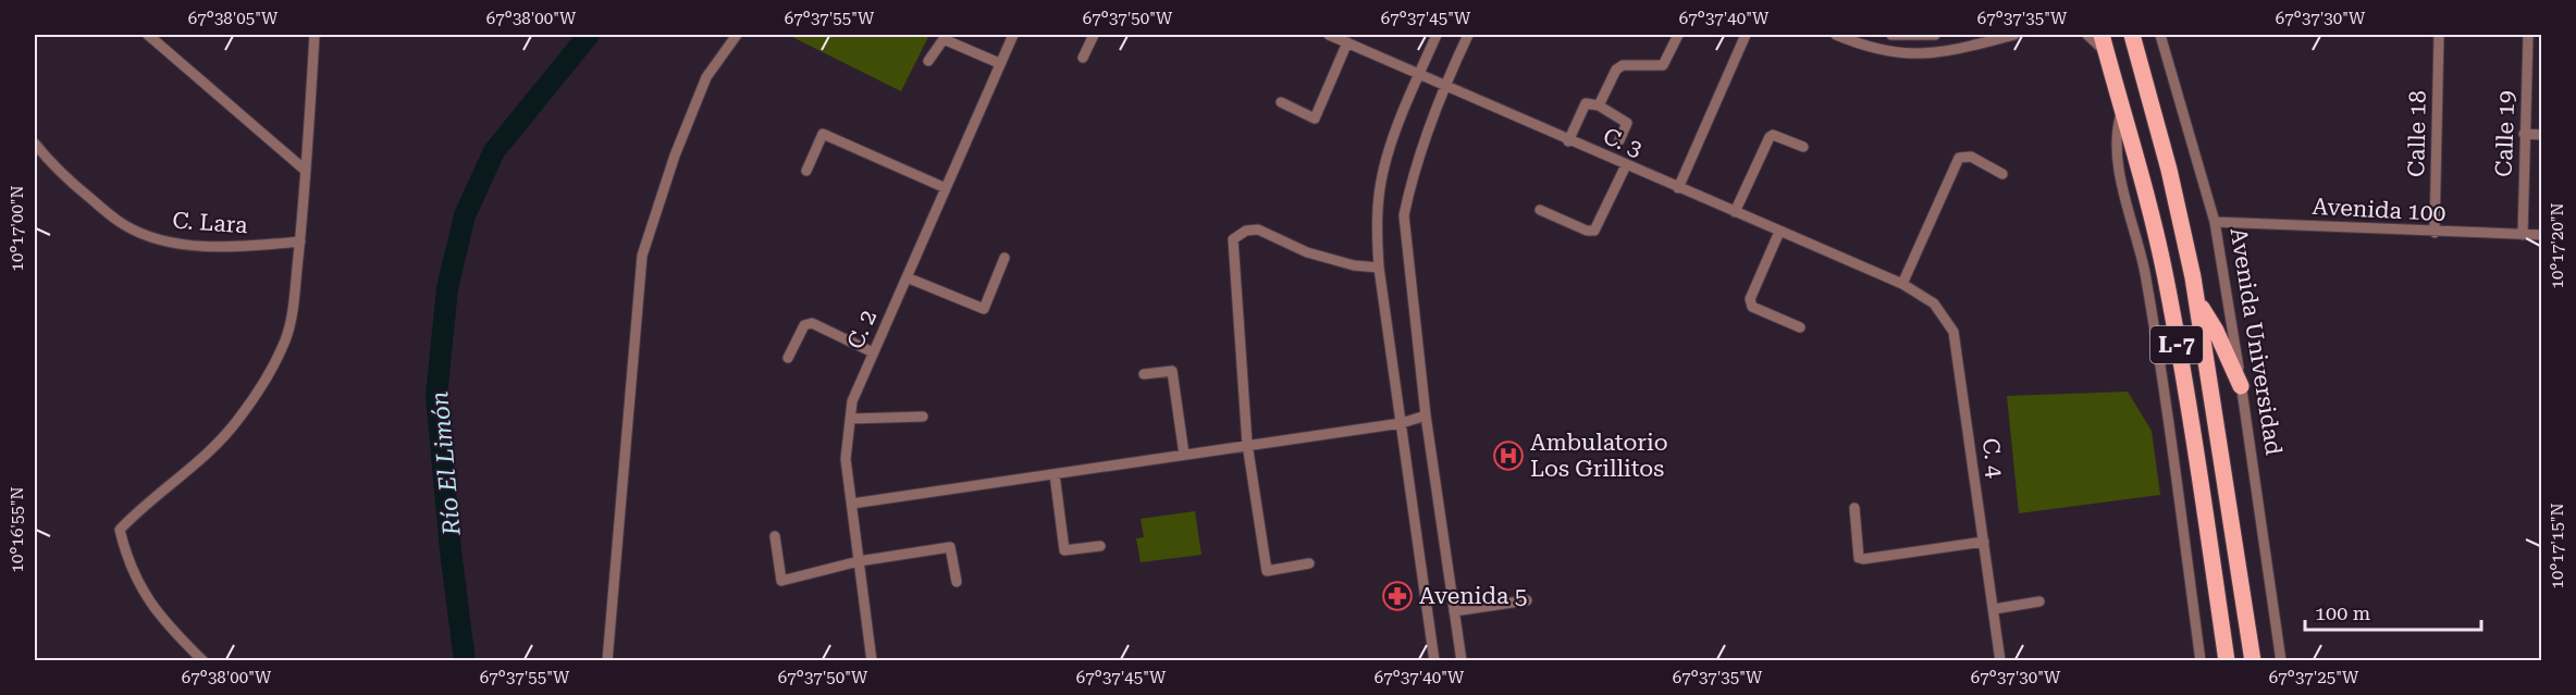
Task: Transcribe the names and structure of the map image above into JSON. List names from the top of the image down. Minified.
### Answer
{"streets":{"main road":["L-7"],"street":["Calle 18","Calle 19","C. 3","Avenida 100","C. Lara","C. 2","Avenida Universidad","C. 4"]},"crossings":[["Calle 18","Avenida 100"],["Calle 19","Avenida 100"],["C. 3","C. 4"],["Avenida 100","Avenida Universidad"]],"water":["Río El Limón"],"places":{"hospital":["Ambulatorio Los Grillitos"],"pharmacy":["Avenida 5"]},"scale_bar":"100 m","coordinates":["67°38'05\"W","67°38'00\"W","67°37'55\"W","67°37'50\"W","67°37'45\"W","67°37'40\"W","67°37'35\"W","67°37'30\"W","10°17'00\"N","10°17'20\"N","10°16'55\"N","10°17'15\"N","67°37'25\"W"]}
